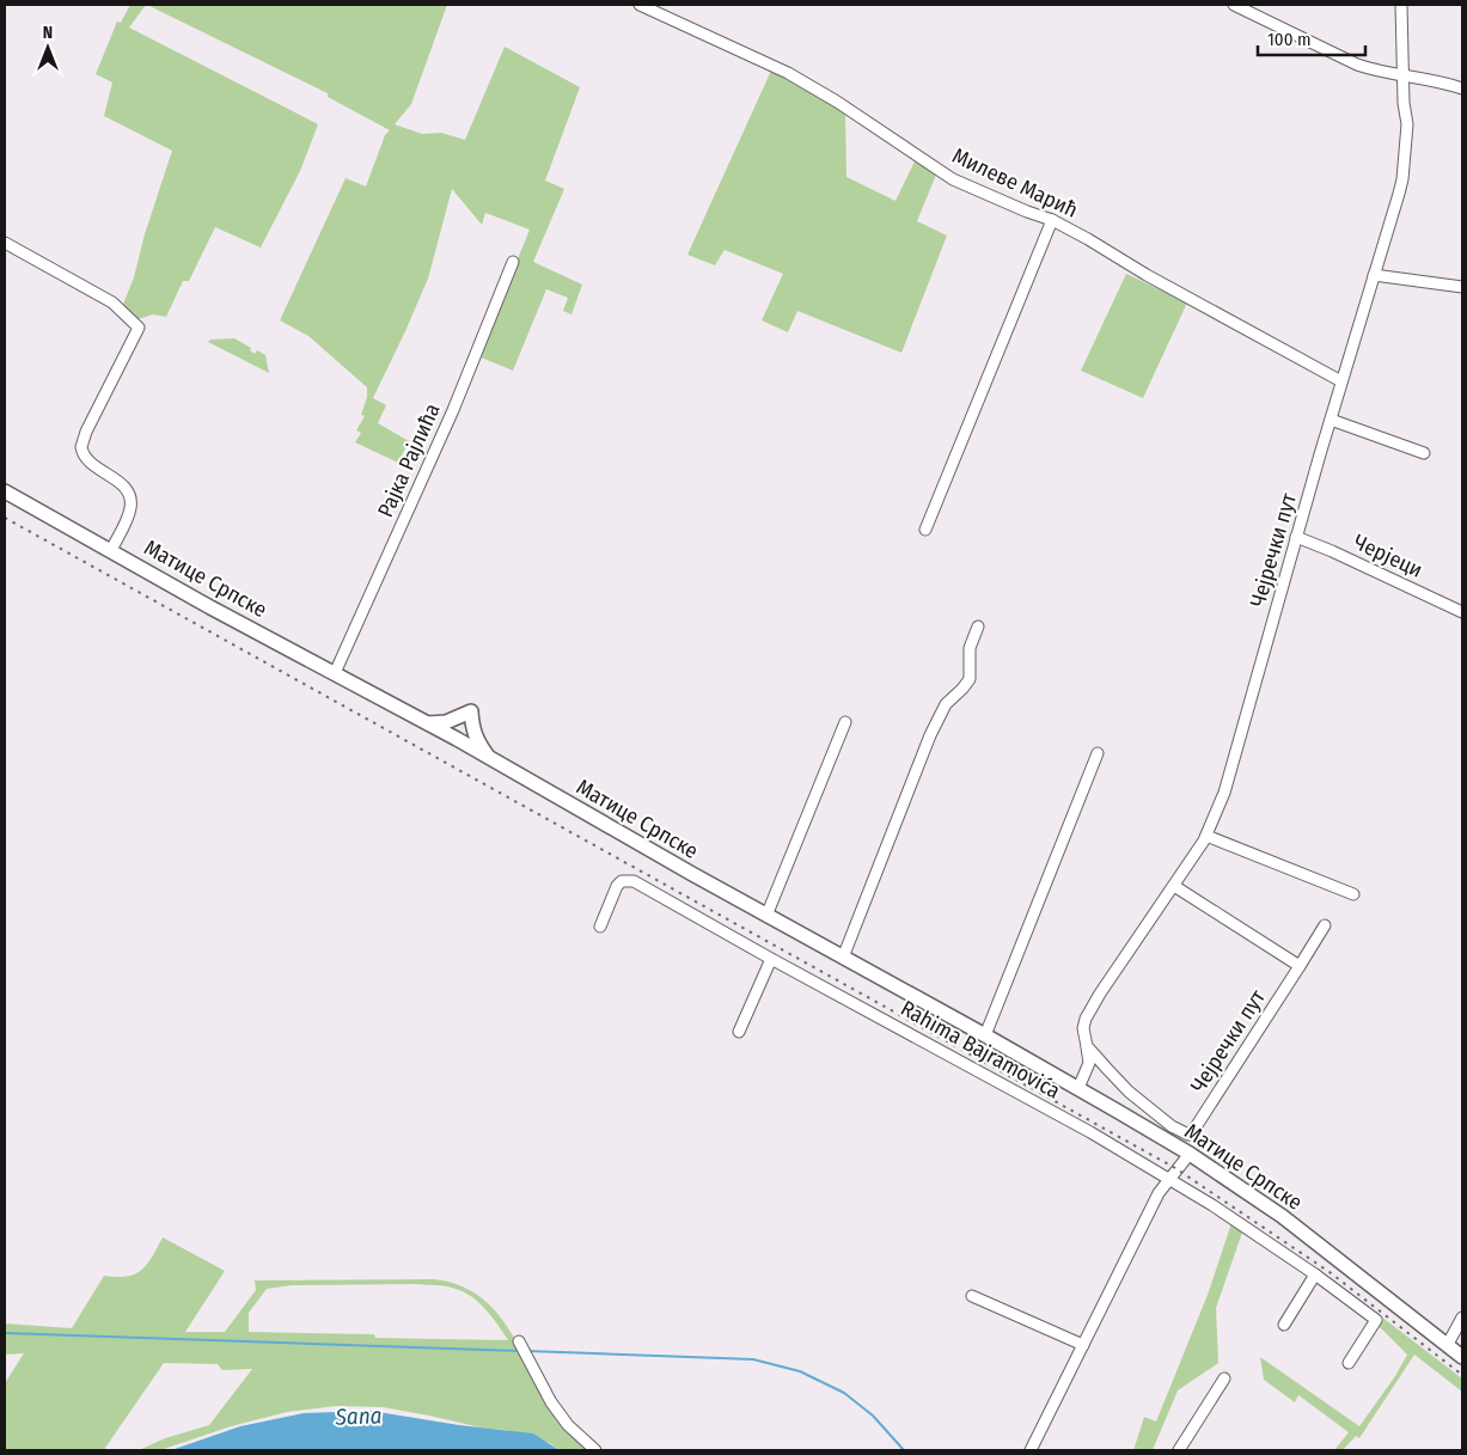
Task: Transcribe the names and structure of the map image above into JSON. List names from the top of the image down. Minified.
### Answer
{"streets":{"main road":["Матице Српске"],"street":["Милеве Мaрић","Рајка Рајлића","Чејречки пут","Черјеци","Rahima Bajramovića"]},"crossings":[["Милеве Мaрић","Чејречки пут"],["Рајка Рајлића","Матице Српске"],["Чејречки пут","Черјеци"]],"water":["Sana"],"scale_bar":"100 m","north":"top"}
